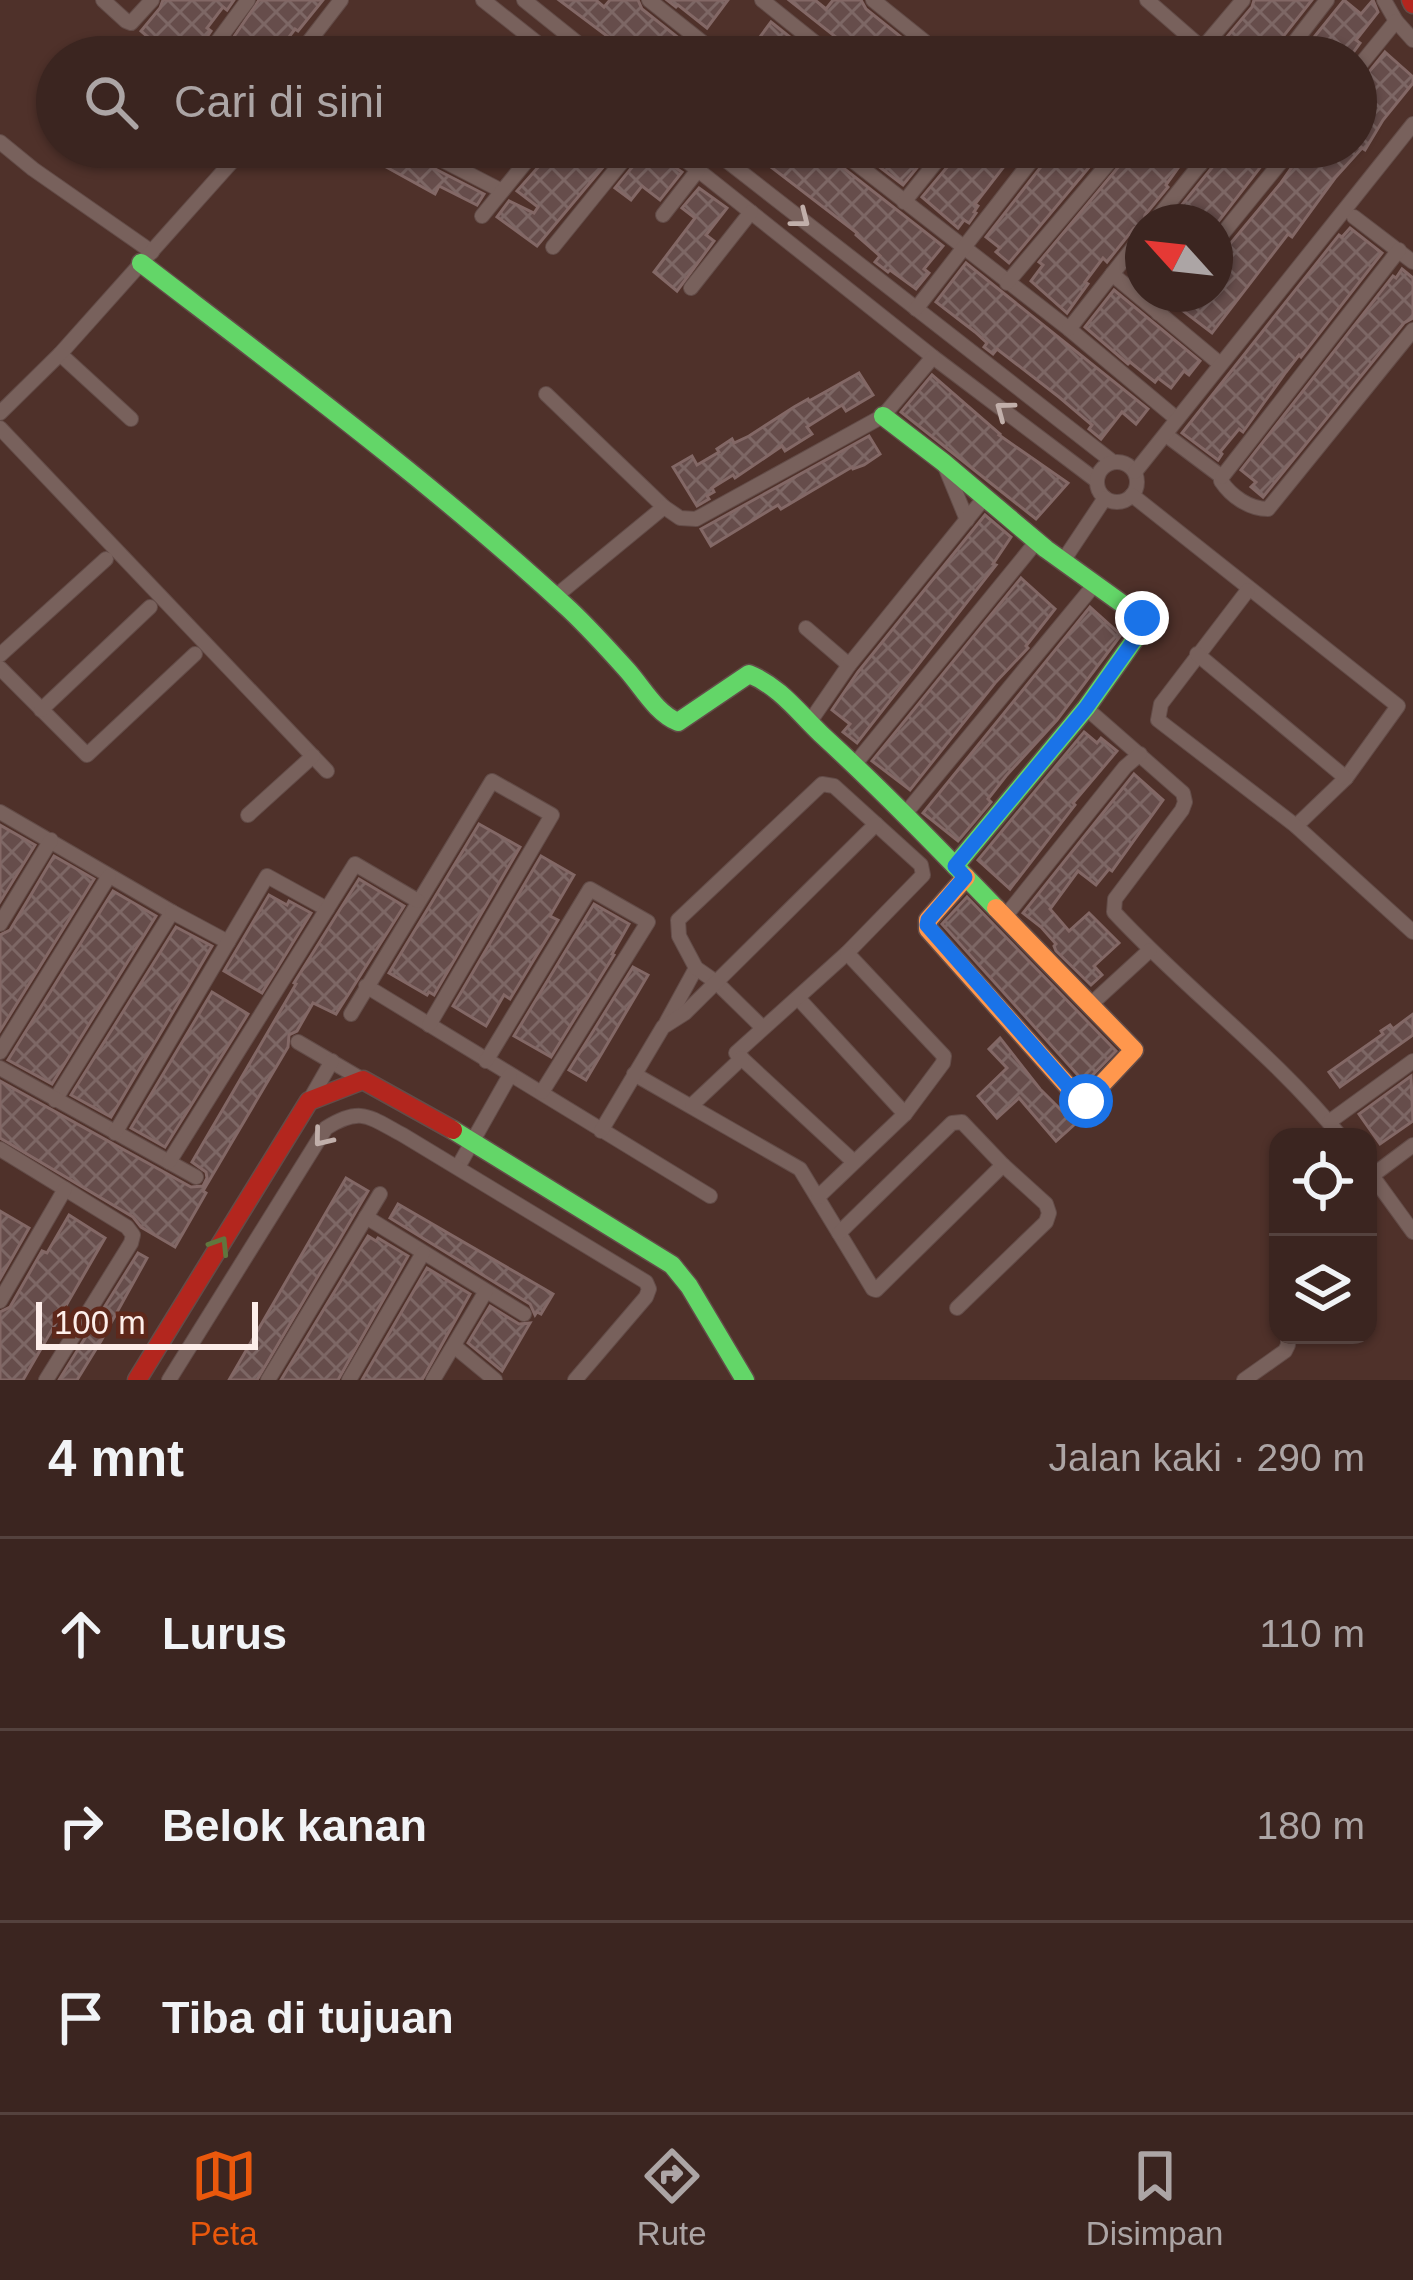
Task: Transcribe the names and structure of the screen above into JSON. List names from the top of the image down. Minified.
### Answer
{"scale_bar":"100 m","north":"top left","page":{"search":"Cari di sini","scale":"100 m","heading":["4 mnt","Jalan kaki · 290 m"],"list":[["Lurus","110 m"],["Belok kanan","180 m"],"Tiba di tujuan"],"nav":["Peta","Rute","Disimpan"]}}
